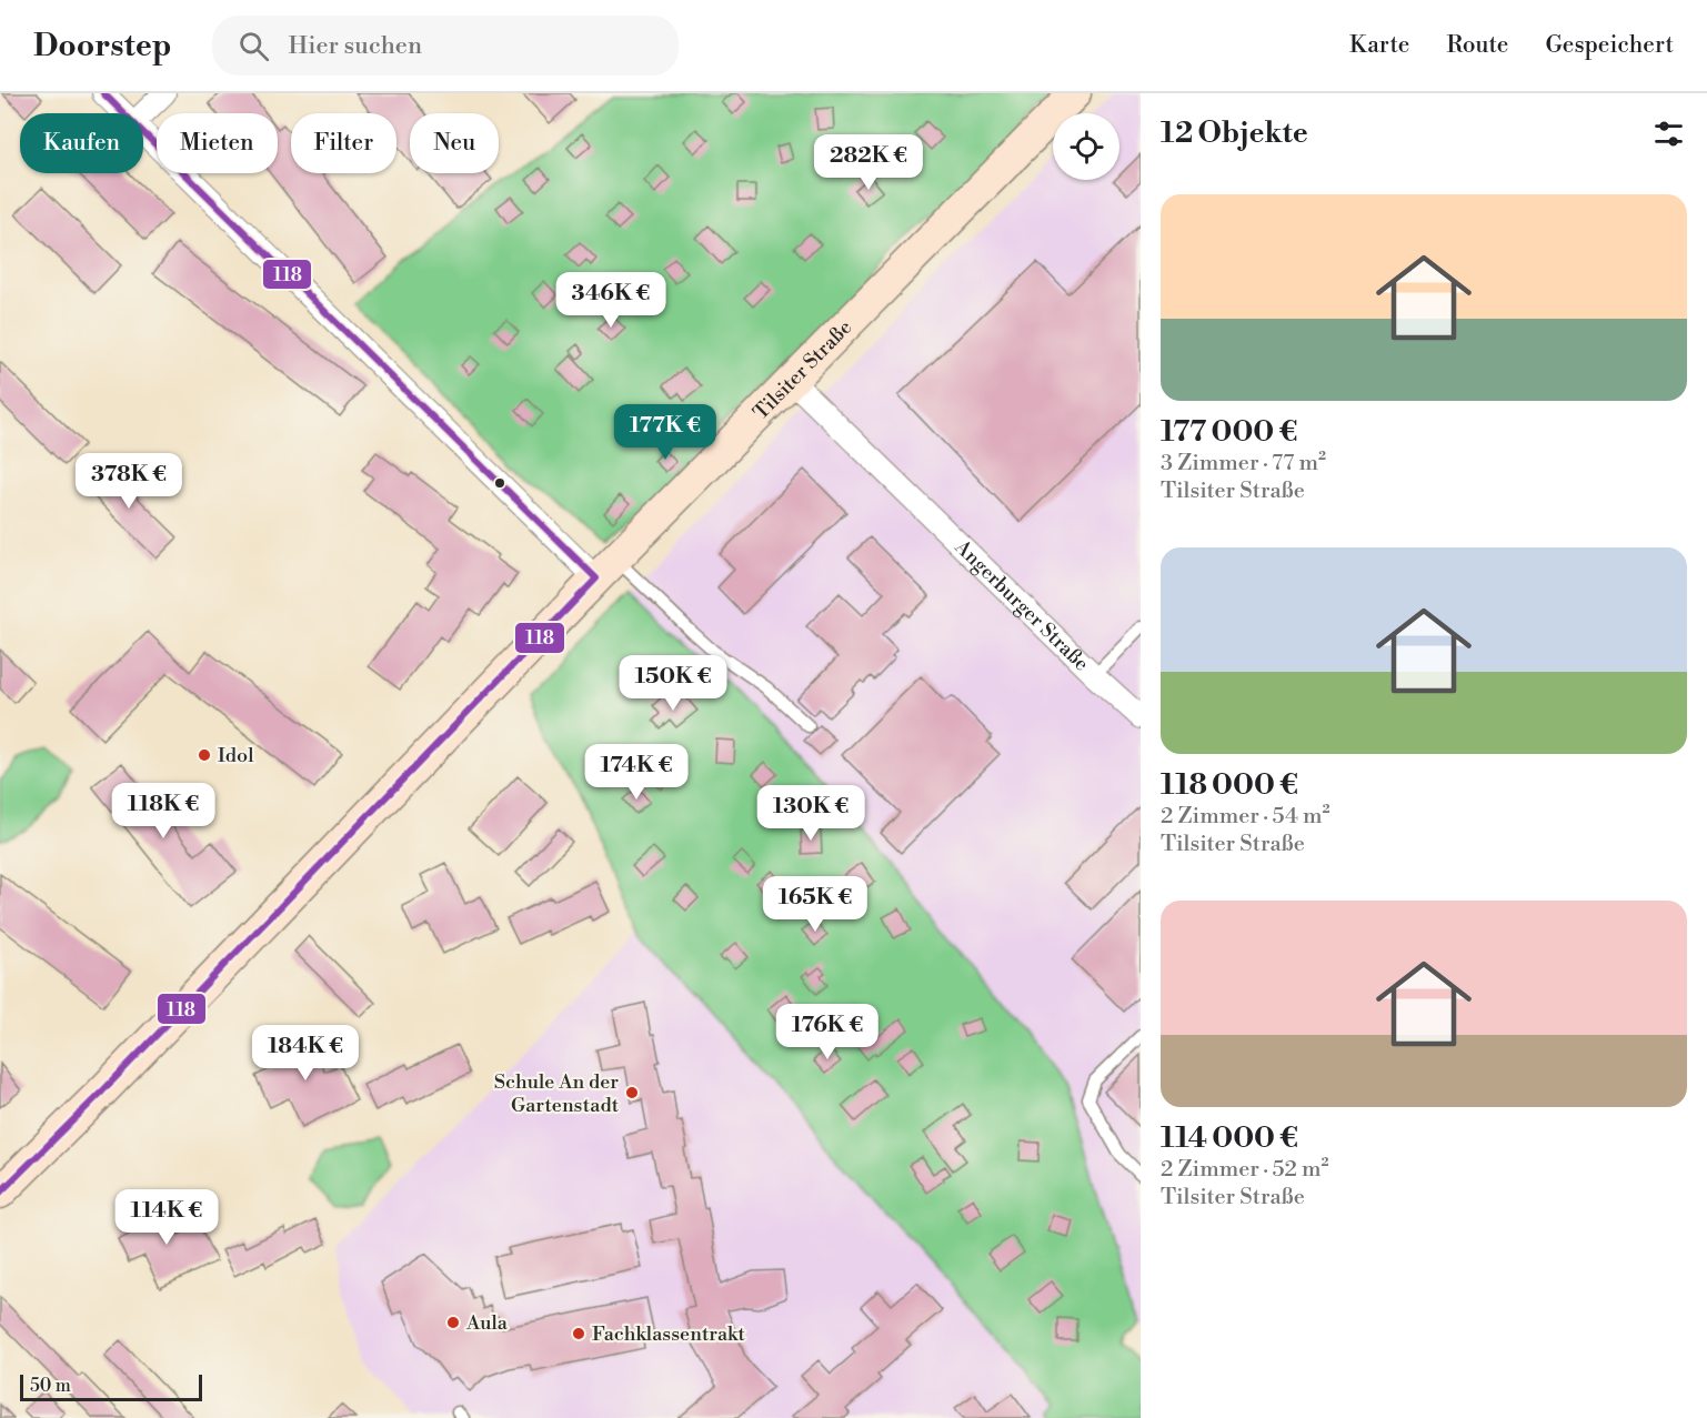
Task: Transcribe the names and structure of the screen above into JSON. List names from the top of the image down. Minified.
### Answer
{"streets":{"street":["Tilsiter Straße","Angerburger Straße"]},"crossings":[["Tilsiter Straße","Angerburger Straße"]],"places":["Idol","Schule An der Gartenstadt","Aula","Fachklassentrakt"],"lines":["transit line 118"],"scale_bar":"50 m","page":{"header":"Doorstep","search":"Hier suchen","nav":["Karte","Route","Gespeichert"],"heading":"12 Objekte","chip":["Kaufen","Mieten","Filter","Neu"],"price":["282K €","346K €","177K €","378K €","150K €","174K €","118K €","130K €","165K €","176K €","184K €","114K €"],"list":[{"name":"177 000 €","note":"3 Zimmer · 77 m² · Tilsiter Straße"},{"name":"118 000 €","note":"2 Zimmer · 54 m² · Tilsiter Straße"},{"name":"114 000 €","note":"2 Zimmer · 52 m² · Tilsiter Straße"}],"scale":"50 m"}}
